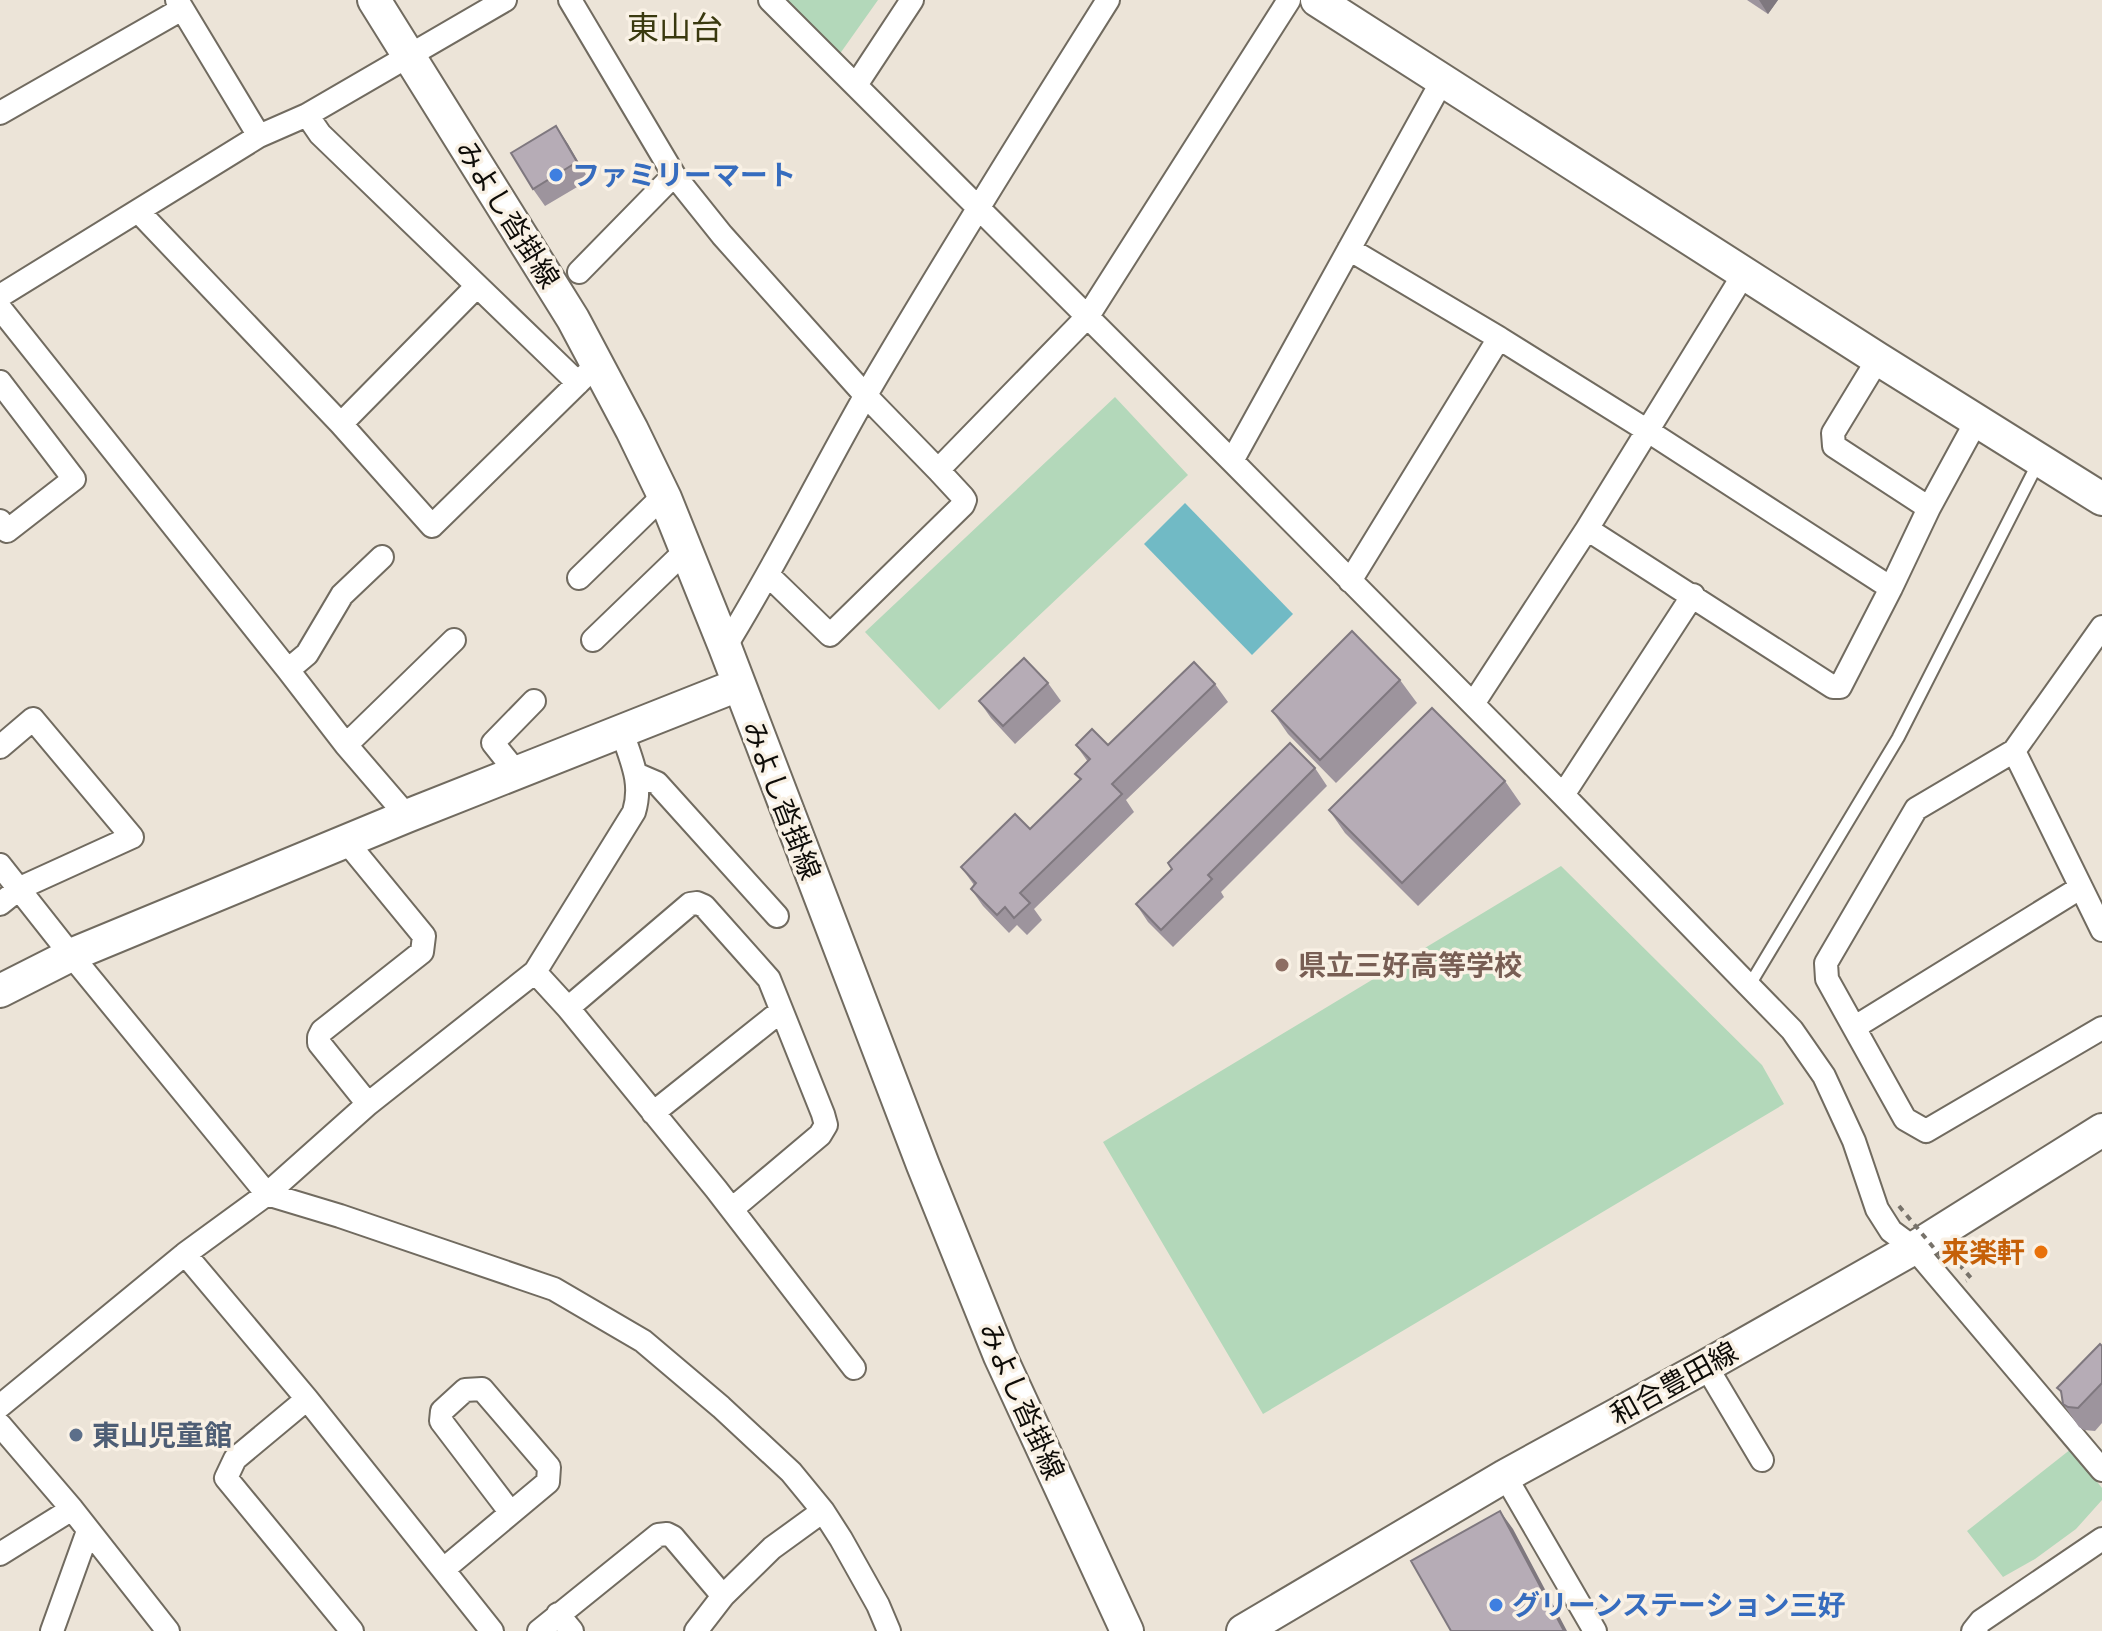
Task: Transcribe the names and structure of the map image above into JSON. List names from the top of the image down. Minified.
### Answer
{"streets":{"main road":["みよし沓掛線","和合豊田線"]},"districts":["東山台"],"places":["ファミリーマート","県立三好高等学校","来楽軒","東山児童館","グリーンステーション三好"]}
